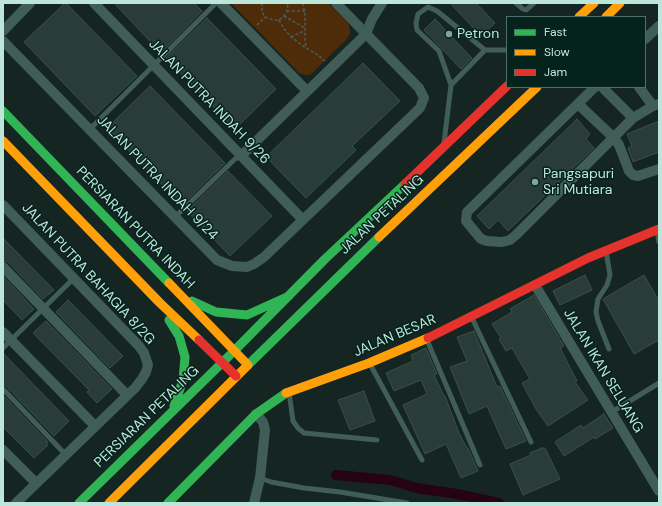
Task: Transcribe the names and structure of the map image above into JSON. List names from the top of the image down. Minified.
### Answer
{"streets":{"main road":["JALAN PETALING","PERSIARAN PUTRA INDAH","JALAN BESAR","PERSIARAN PETALING"],"street":["JALAN PUTRA INDAH 9/26","JALAN PUTRA INDAH 9/24","JALAN PUTRA BAHAGIA 8/2G","JALAN IKAN SELUANG"]},"crossings":[["JALAN PUTRA INDAH 9/26","JALAN PUTRA INDAH 9/24"],["JALAN PETALING","PERSIARAN PUTRA INDAH"],["JALAN PETALING","PERSIARAN PETALING"],["PERSIARAN PUTRA INDAH","PERSIARAN PETALING"],["JALAN BESAR","JALAN IKAN SELUANG"]],"places":["Petron","Pangsapuri Sri Mutiara"],"legend":["Fast","Slow","Jam"]}
